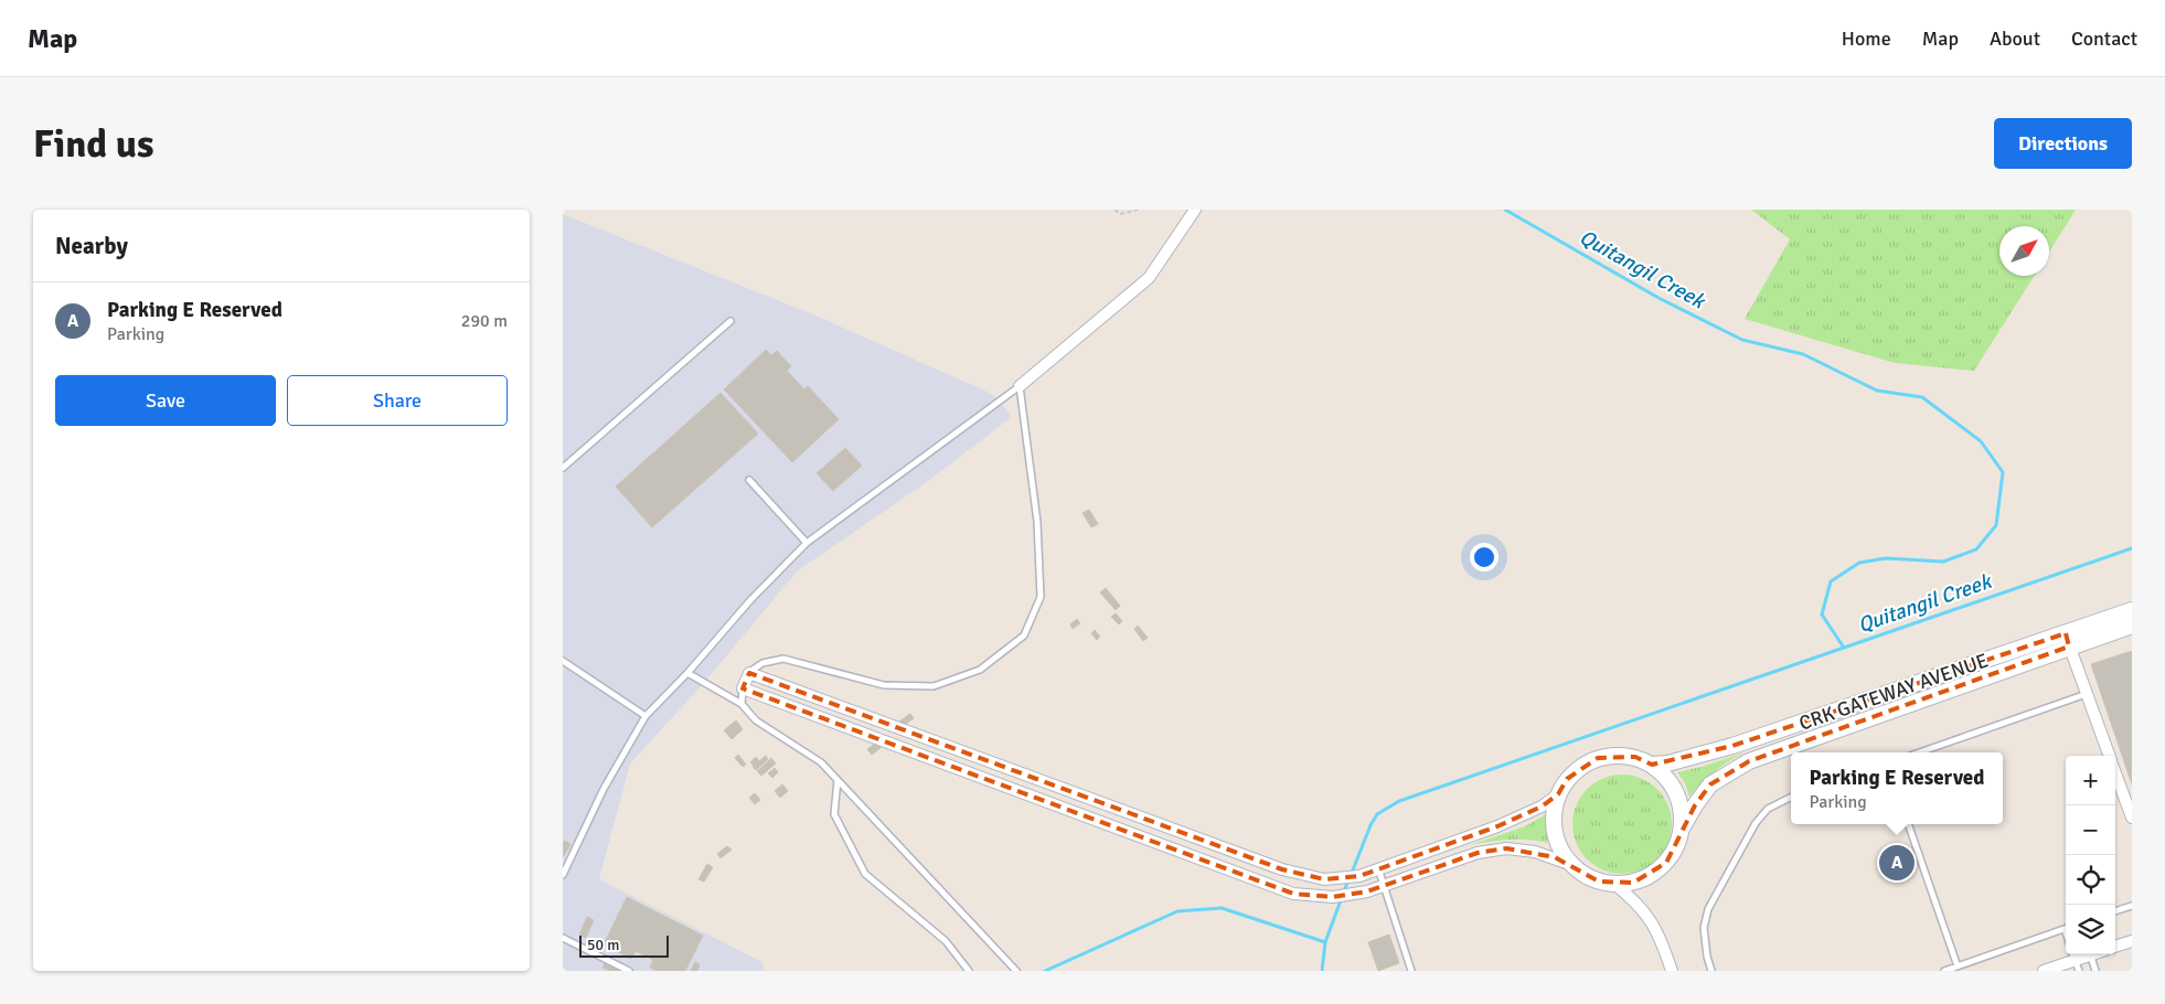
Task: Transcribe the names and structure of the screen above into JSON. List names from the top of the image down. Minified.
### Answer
{"streets":{"main road":["CRK GATEWAY AVENUE"]},"water":["Quitangil Creek"],"scale_bar":"50 m","north":"top right","page":{"header":"Map","nav":["Home","Map","About","Contact"],"buttons":["Directions",["Save","Share"]],"title":"Find us","heading":"Nearby","list":[{"mark":"A","name":"Parking E Reserved","note":"Parking","value":"290 m"}],"popup":["Parking E Reserved","Parking"],"map_buttons":["+","−"],"pins":"A","scale":"50 m"}}
